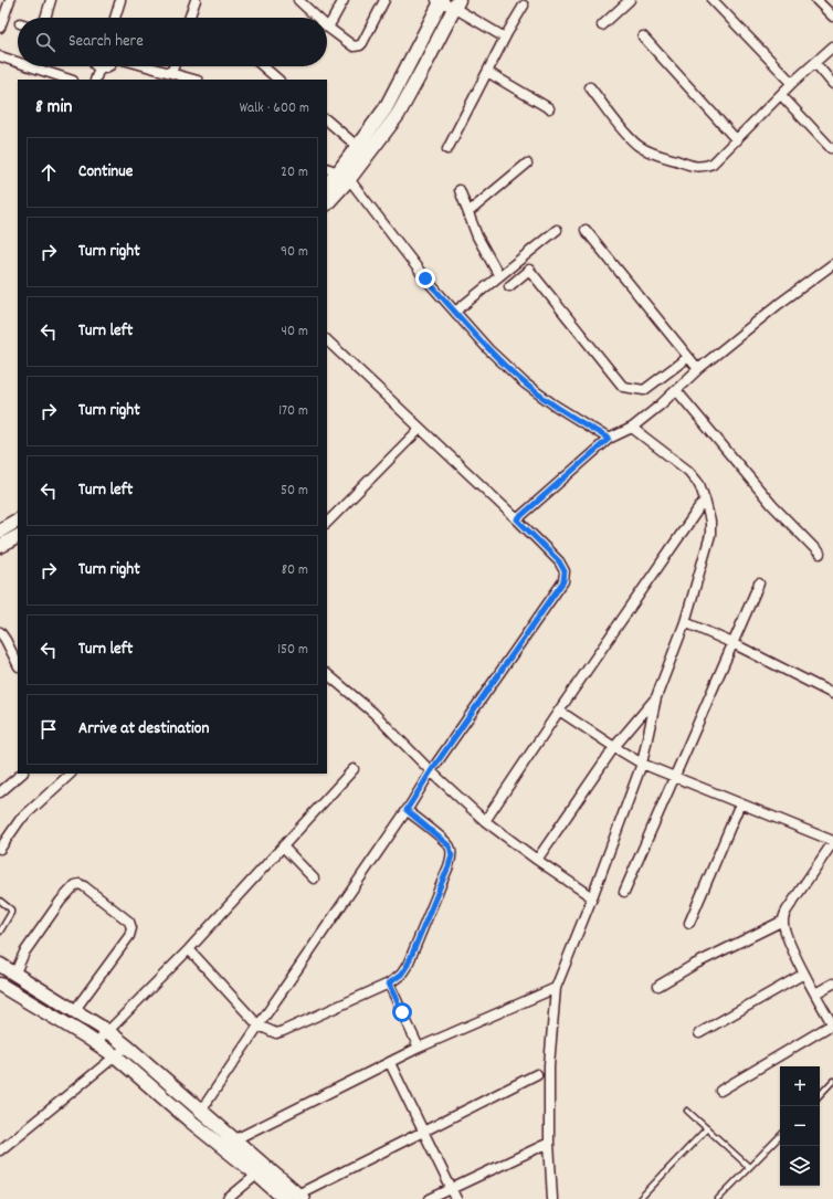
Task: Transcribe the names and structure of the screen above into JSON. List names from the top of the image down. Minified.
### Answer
{"page":{"search":"Search here","heading":["8 min","Walk · 600 m"],"list":[["Continue","20 m"],["Turn right","90 m"],["Turn left","40 m"],["Turn right","170 m"],["Turn left","50 m"],["Turn right","80 m"],["Turn left","150 m"],"Arrive at destination"],"map_buttons":["+","−"]}}
